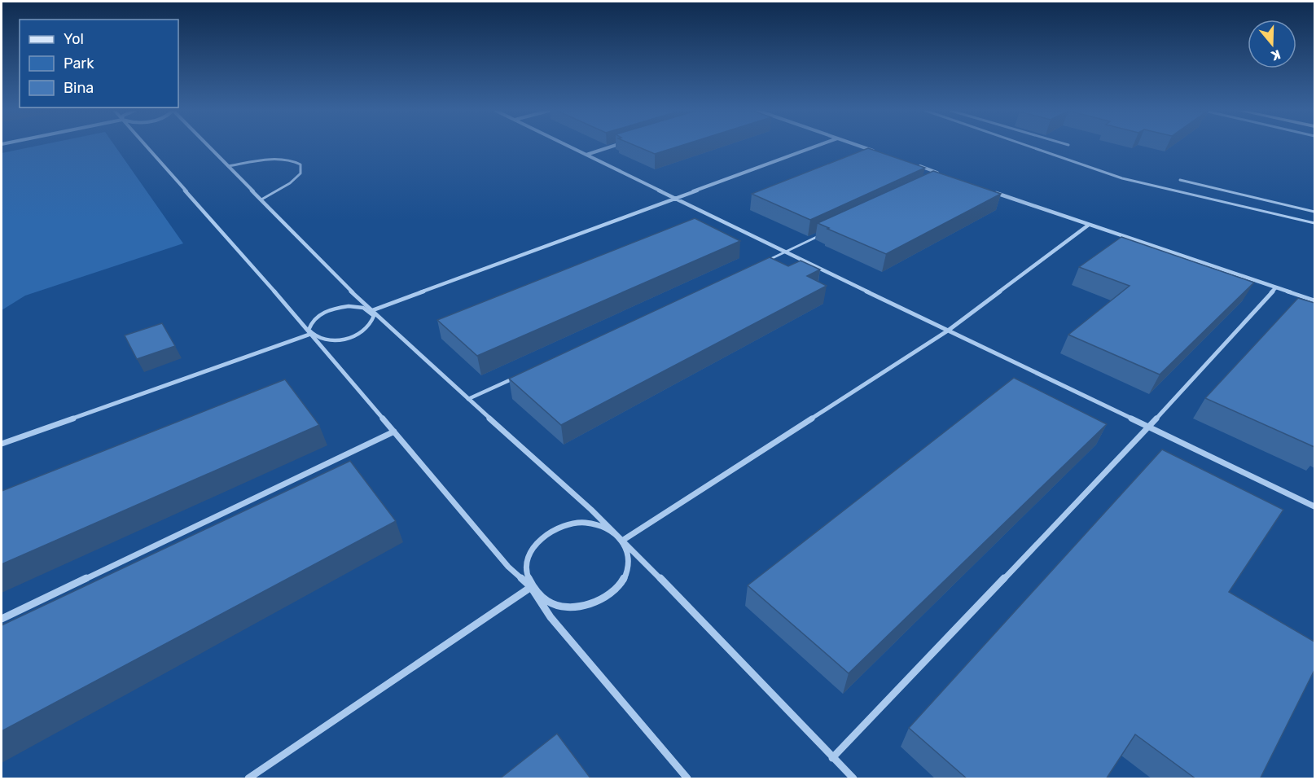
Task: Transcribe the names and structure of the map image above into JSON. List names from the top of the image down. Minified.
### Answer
{"legend":["Yol","Park","Bina"],"north":"bottom"}
